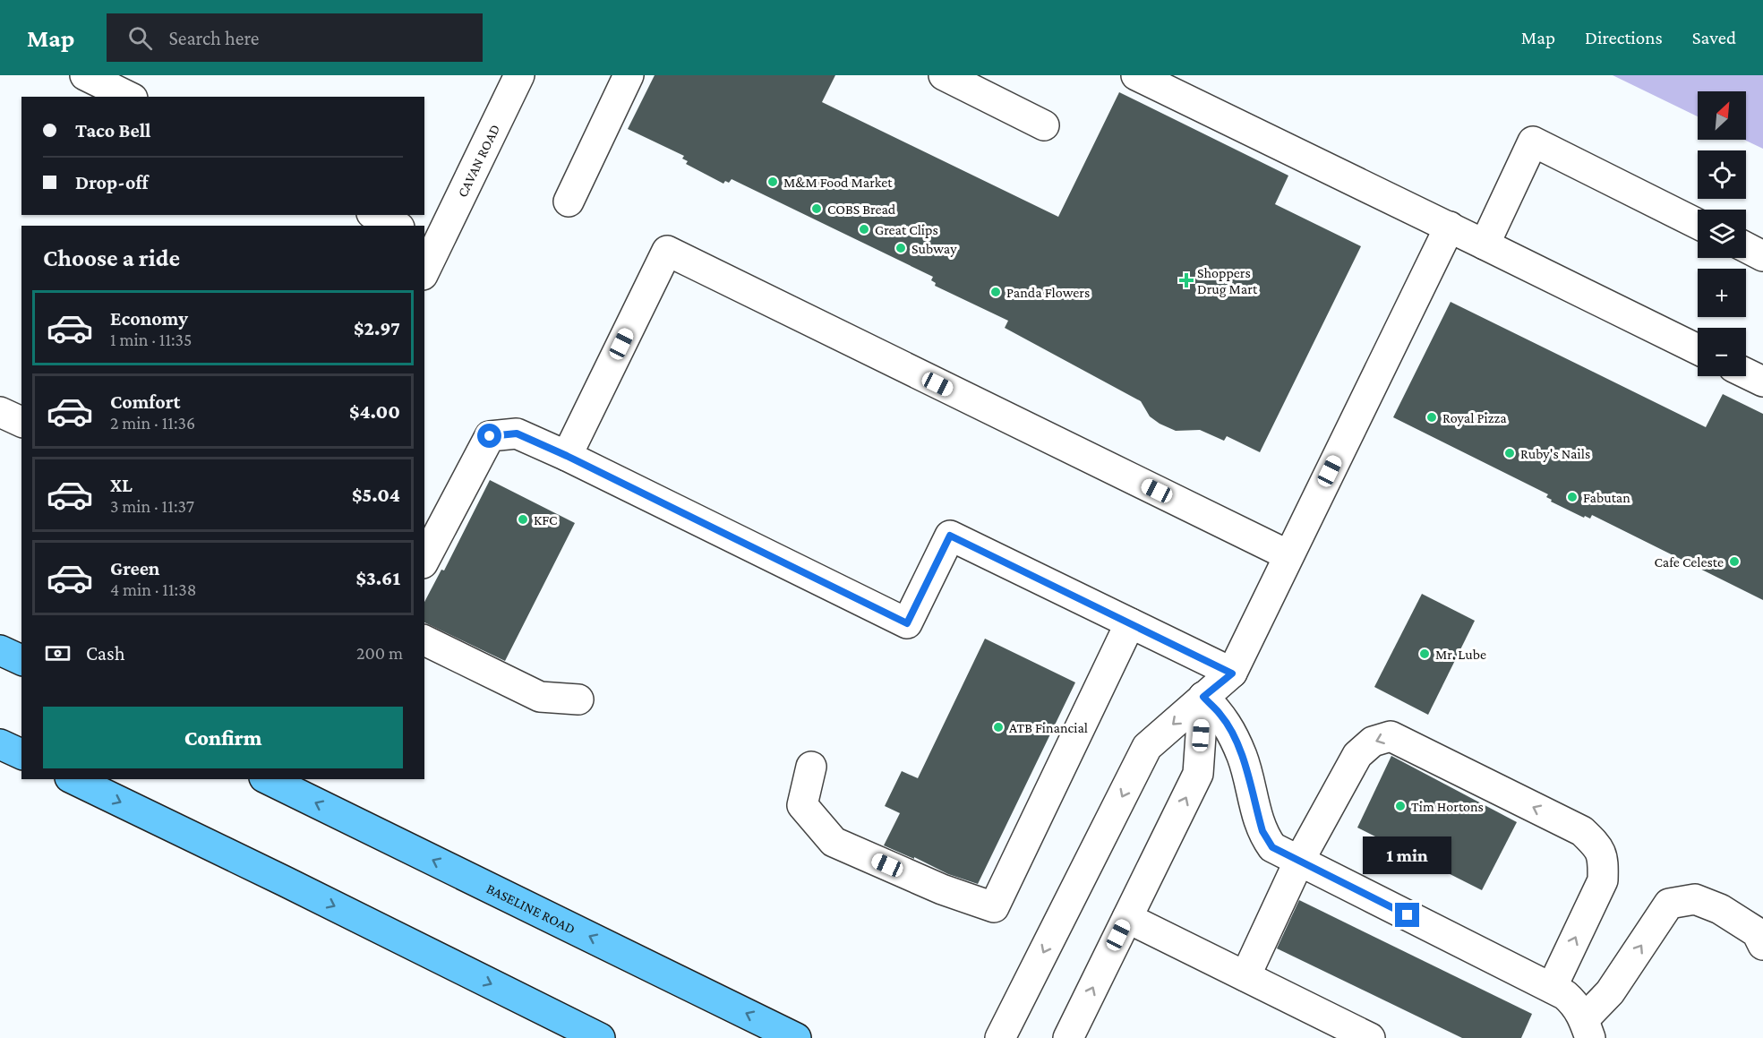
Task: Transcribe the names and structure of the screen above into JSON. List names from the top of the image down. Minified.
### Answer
{"streets":{"main road":["BASELINE ROAD"],"street":["CAVAN ROAD"]},"places":{"other":["M&M Food Market","COBS Bread","Great Clips","Subway","Panda Flowers","Royal Pizza","Ruby's Nails","Fabutan","KFC","Cafe Celeste","Mr. Lube","ATB Financial","Tim Hortons"],"health":["Shoppers Drug Mart"]},"north":"top right","page":{"header":"Map","search":"Search here","nav":["Map","Directions","Saved"],"map_buttons":["+","−"],"banner":["Taco Bell","Drop-off"],"heading":"Choose a ride","list":[{"name":"Economy","note":"1 min · 11:35","value":"$2.97"},{"name":"Comfort","note":"2 min · 11:36","value":"$4.00"},{"name":"XL","note":"3 min · 11:37","value":"$5.04"},{"name":"Green","note":"4 min · 11:38","value":"$3.61"}],"pay":["Cash","200 m"],"buttons":"Confirm","bubble":"1 min"}}
